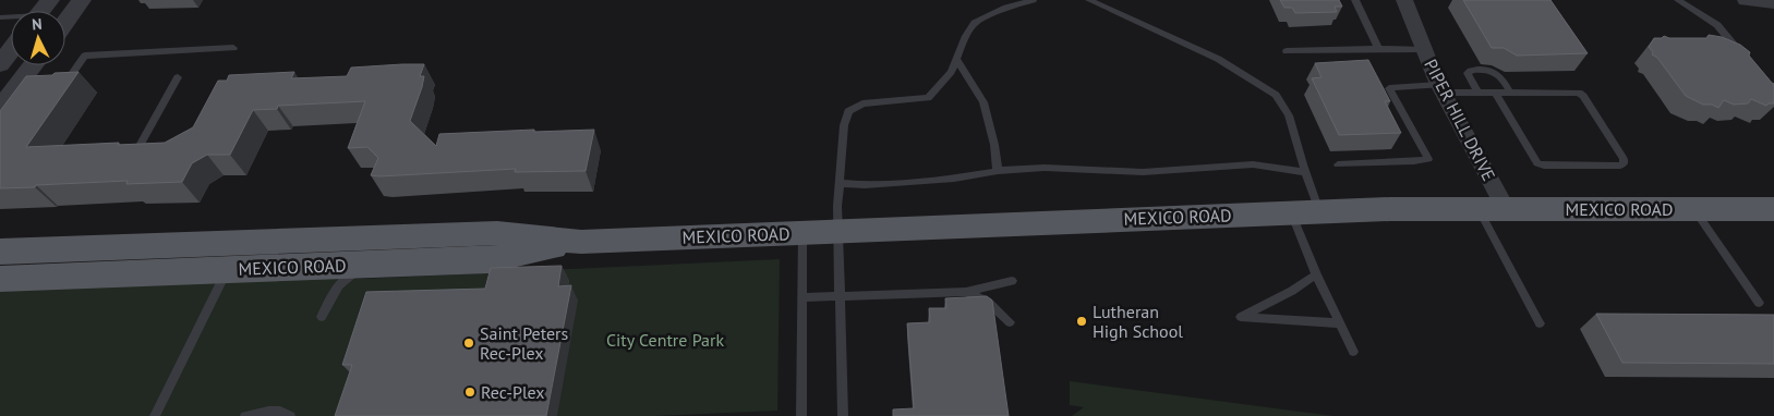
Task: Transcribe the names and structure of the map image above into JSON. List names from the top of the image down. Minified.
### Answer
{"streets":{"main road":["MEXICO ROAD"],"street":["PIPER HILL DRIVE"]},"crossings":[["PIPER HILL DRIVE","MEXICO ROAD"]],"parks":["City Centre Park"],"places":["Lutheran High School","Saint Peters Rec-Plex","Rec-Plex"],"north":"top"}
